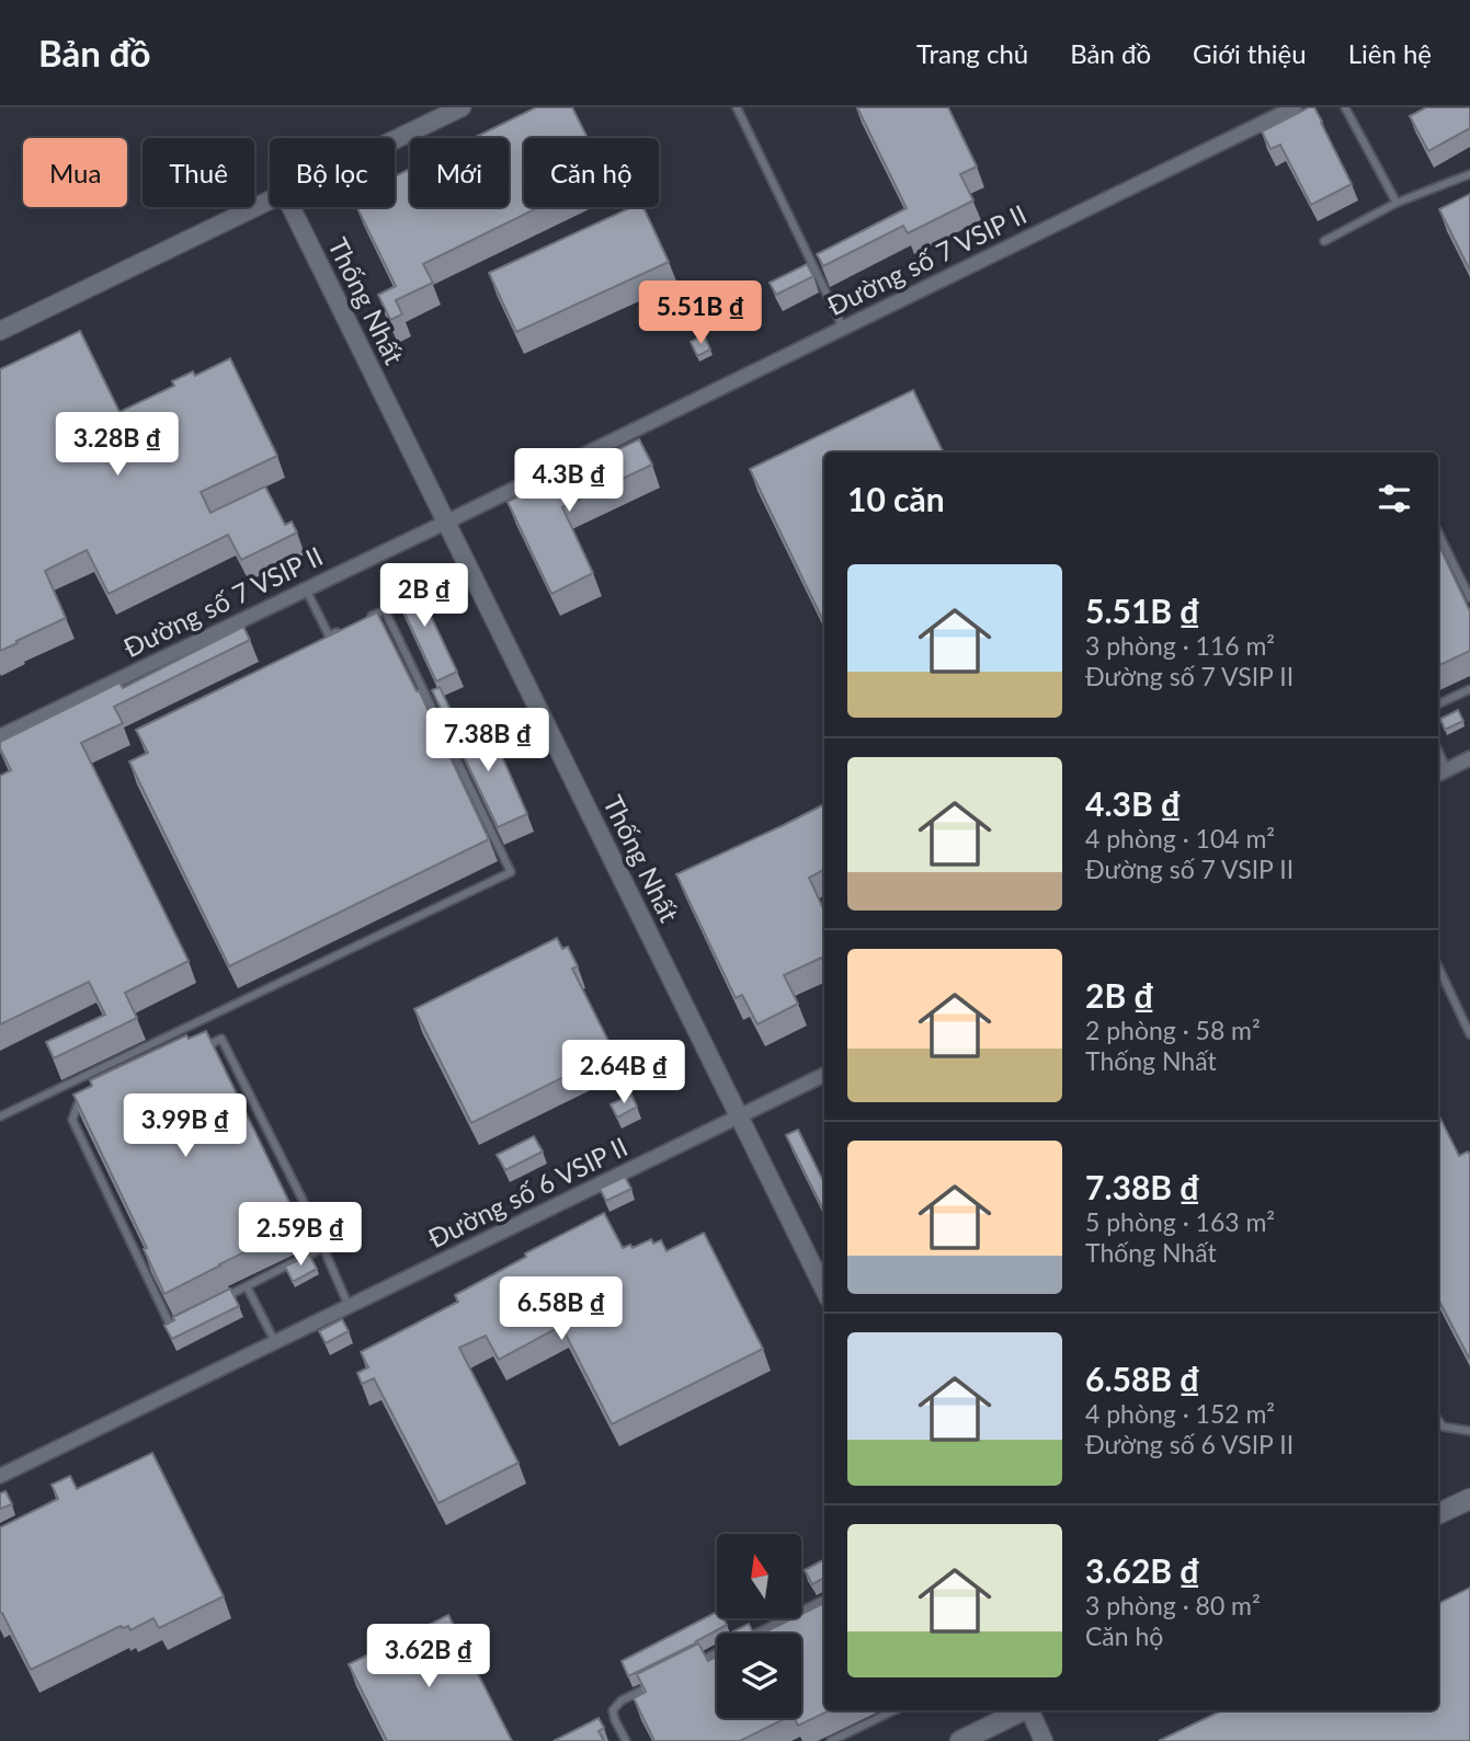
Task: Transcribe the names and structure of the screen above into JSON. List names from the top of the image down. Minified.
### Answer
{"streets":{"street":["Đường số 7 VSIP II","Thống Nhất","Đường số 6 VSIP II"]},"crossings":[["Đường số 7 VSIP II","Thống Nhất"],["Thống Nhất","Đường số 6 VSIP II"]],"north":"top","page":{"header":"Bản đồ","nav":["Trang chủ","Bản đồ","Giới thiệu","Liên hệ"],"chip":["Mua","Thuê","Bộ lọc","Mới","Căn hộ"],"price":["5.51B ₫","3.28B ₫","4.3B ₫","2B ₫","7.38B ₫","2.64B ₫","3.99B ₫","2.59B ₫","6.58B ₫","3.62B ₫"],"heading":"10 căn","list":[{"name":"5.51B ₫","note":"3 phòng · 116 m² · Đường số 7 VSIP II"},{"name":"4.3B ₫","note":"4 phòng · 104 m² · Đường số 7 VSIP II"},{"name":"2B ₫","note":"2 phòng · 58 m² · Thống Nhất"},{"name":"7.38B ₫","note":"5 phòng · 163 m² · Thống Nhất"},{"name":"6.58B ₫","note":"4 phòng · 152 m² · Đường số 6 VSIP II"},{"name":"3.62B ₫","note":"3 phòng · 80 m² · Căn hộ"}]}}
